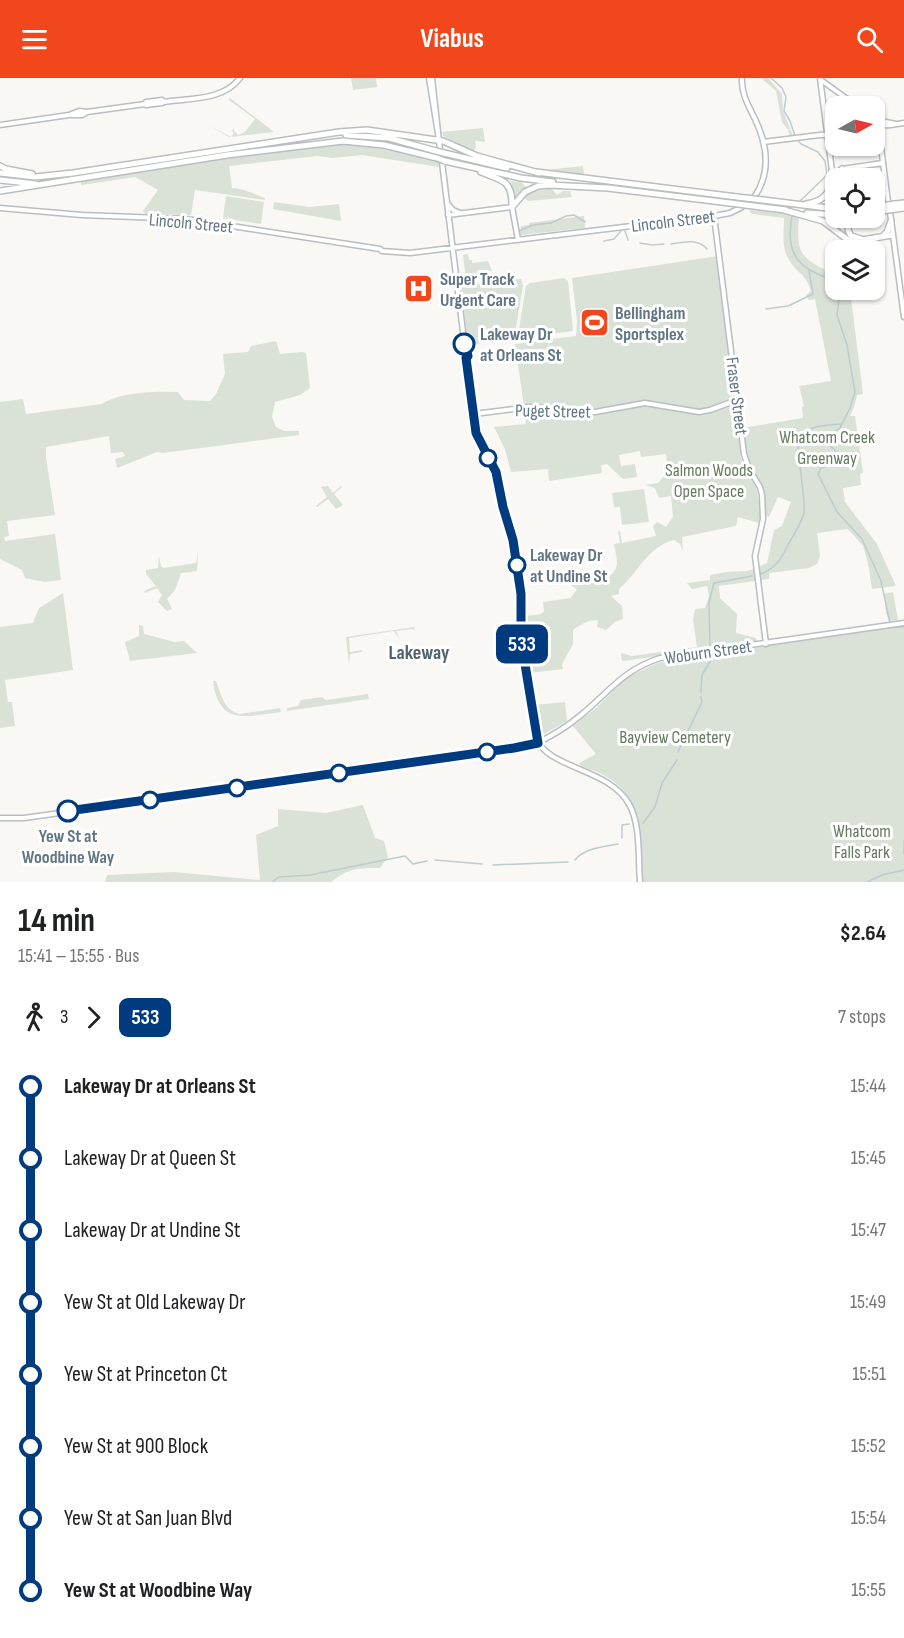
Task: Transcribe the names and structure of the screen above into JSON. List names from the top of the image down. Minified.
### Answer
{"streets":{"street":["Lincoln Street","Fraser Street","Puget Street","Woburn Street"]},"crossings":[["Lincoln Street","Fraser Street"],["Fraser Street","Puget Street"],["Fraser Street","Woburn Street"]],"districts":["Lakeway"],"parks":["Whatcom Creek Greenway","Salmon Woods Open Space","Bayview Cemetery","Whatcom Falls Park"],"places":{"hospital":["Super Track Urgent Care"],"sports":["Bellingham Sportsplex"],"other":["Lakeway Dr at Orleans St","Lakeway Dr at Undine St","Yew St at Woodbine Way"]},"lines":["bus line 533"],"north":"right","page":{"header":"Viabus","on_map":"533","heading":["14 min","15:41 – 15:55 · Bus","$2.64"],"legs":["3","533","7 stops"],"list":[{"name":"Lakeway Dr at Orleans St","value":"15:44"},{"name":"Lakeway Dr at Queen St","value":"15:45"},{"name":"Lakeway Dr at Undine St","value":"15:47"},{"name":"Yew St at Old Lakeway Dr","value":"15:49"},{"name":"Yew St at Princeton Ct","value":"15:51"},{"name":"Yew St at 900 Block","value":"15:52"},{"name":"Yew St at San Juan Blvd","value":"15:54"},{"name":"Yew St at Woodbine Way","value":"15:55"}]}}
